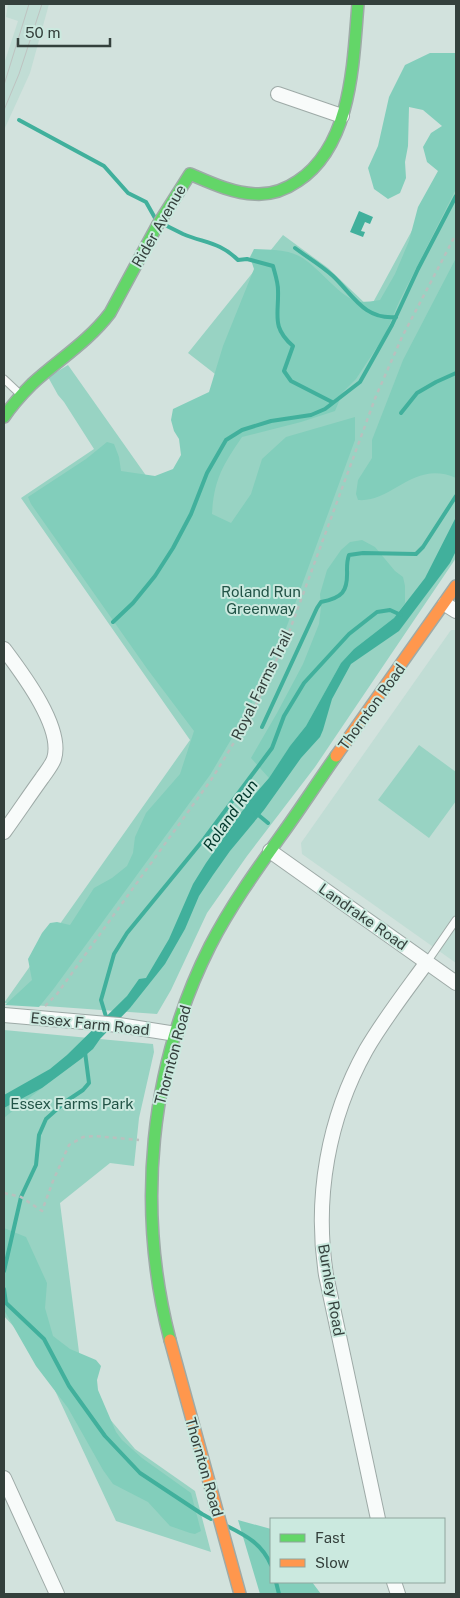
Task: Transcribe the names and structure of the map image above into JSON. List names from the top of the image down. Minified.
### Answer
{"streets":{"street":["Rider Avenue","Thornton Road","Landrake Road","Essex Farm Road","Burnley Road"],"path":["Royal Farms Trail"]},"crossings":[["Royal Farms Trail","Essex Farm Road"],["Thornton Road","Landrake Road"],["Thornton Road","Essex Farm Road"],["Landrake Road","Burnley Road"]],"water":["Roland Run"],"parks":["Roland Run Greenway","Essex Farms Park"],"legend":["Fast","Slow"],"scale_bar":"50 m"}
